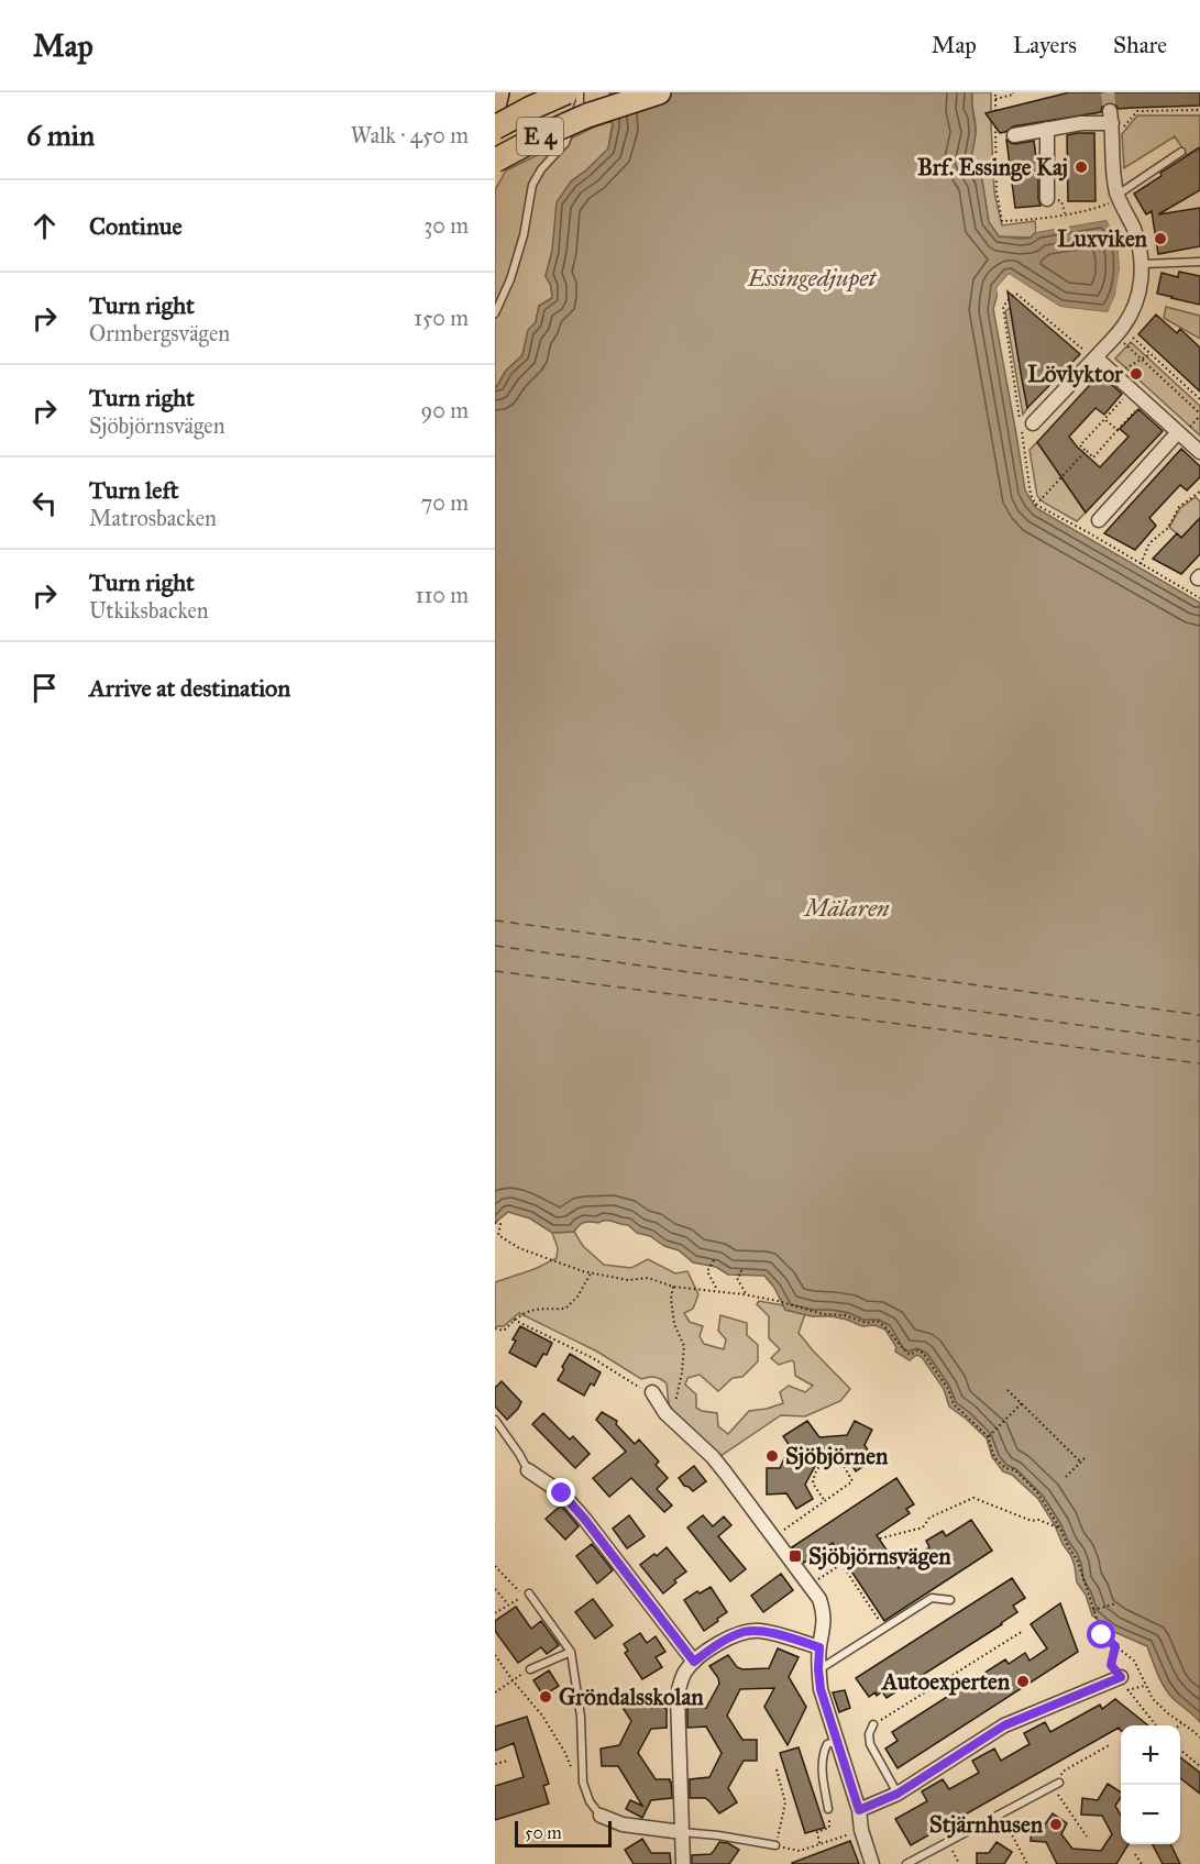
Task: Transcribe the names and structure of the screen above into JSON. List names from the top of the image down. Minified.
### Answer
{"streets":{"highway":["E 4"]},"water":["Essingedjupet","Mälaren"],"places":{"other":["Brf. Essinge Kaj","Luxviken","Lövlyktor","Sjöbjörnen","Autoexperten","Gröndalsskolan","Stjärnhusen"],"transit":["Sjöbjörnsvägen"]},"scale_bar":"50 m","page":{"header":"Map","nav":["Map","Layers","Share"],"heading":["6 min","Walk · 450 m"],"list":[["Continue","30 m"],["Turn right","Ormbergsvägen","150 m"],["Turn right","Sjöbjörnsvägen","90 m"],["Turn left","Matrosbacken","70 m"],["Turn right","Utkiksbacken","110 m"],"Arrive at destination"],"map_buttons":["+","−"],"scale":"50 m"}}
